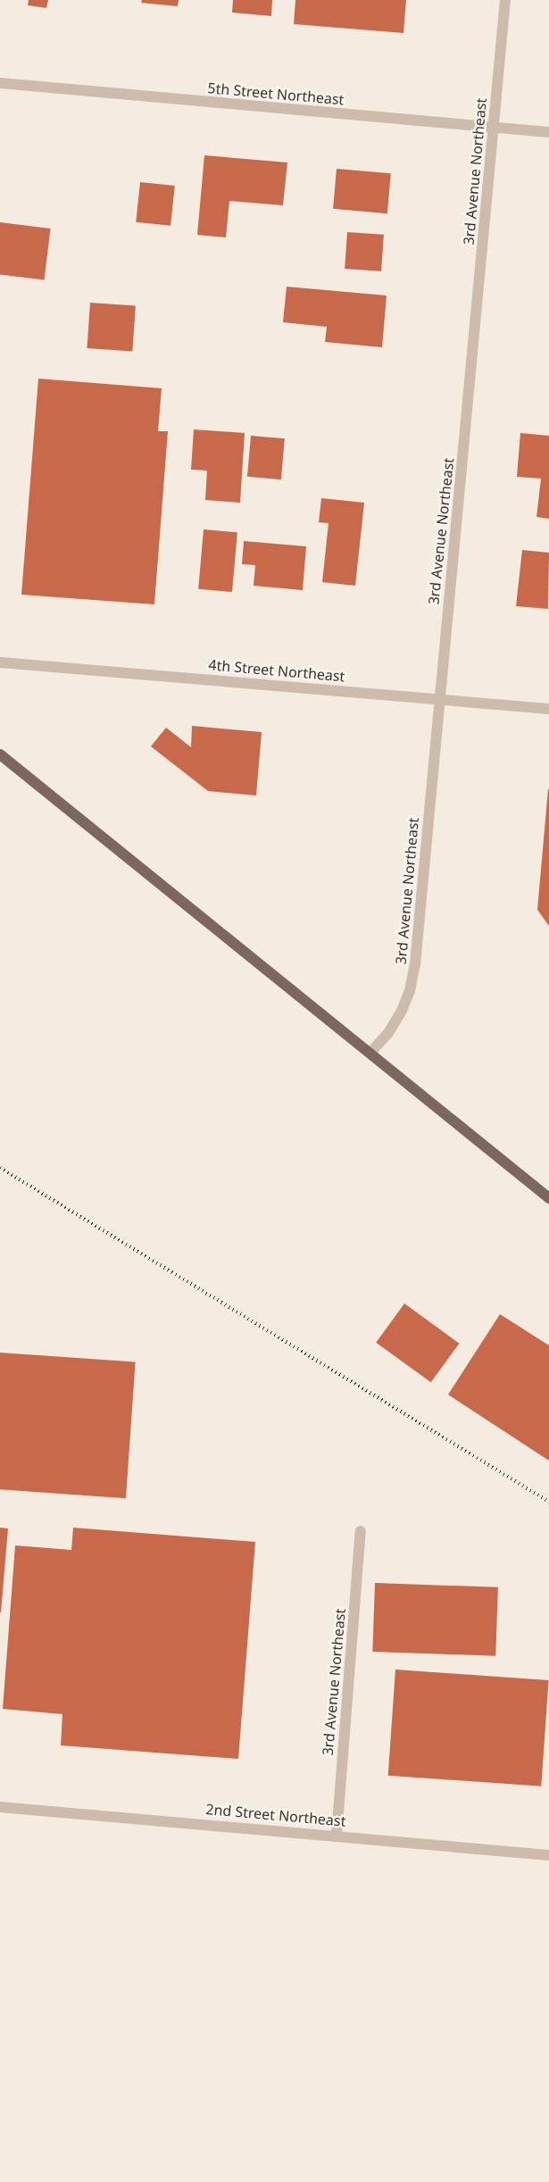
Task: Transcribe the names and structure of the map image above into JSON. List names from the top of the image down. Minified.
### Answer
{"streets":{"street":["5th Street Northeast","3rd Avenue Northeast","4th Street Northeast","2nd Street Northeast"]},"crossings":[["5th Street Northeast","3rd Avenue Northeast"],["3rd Avenue Northeast","4th Street Northeast"],["3rd Avenue Northeast","2nd Street Northeast"]]}
